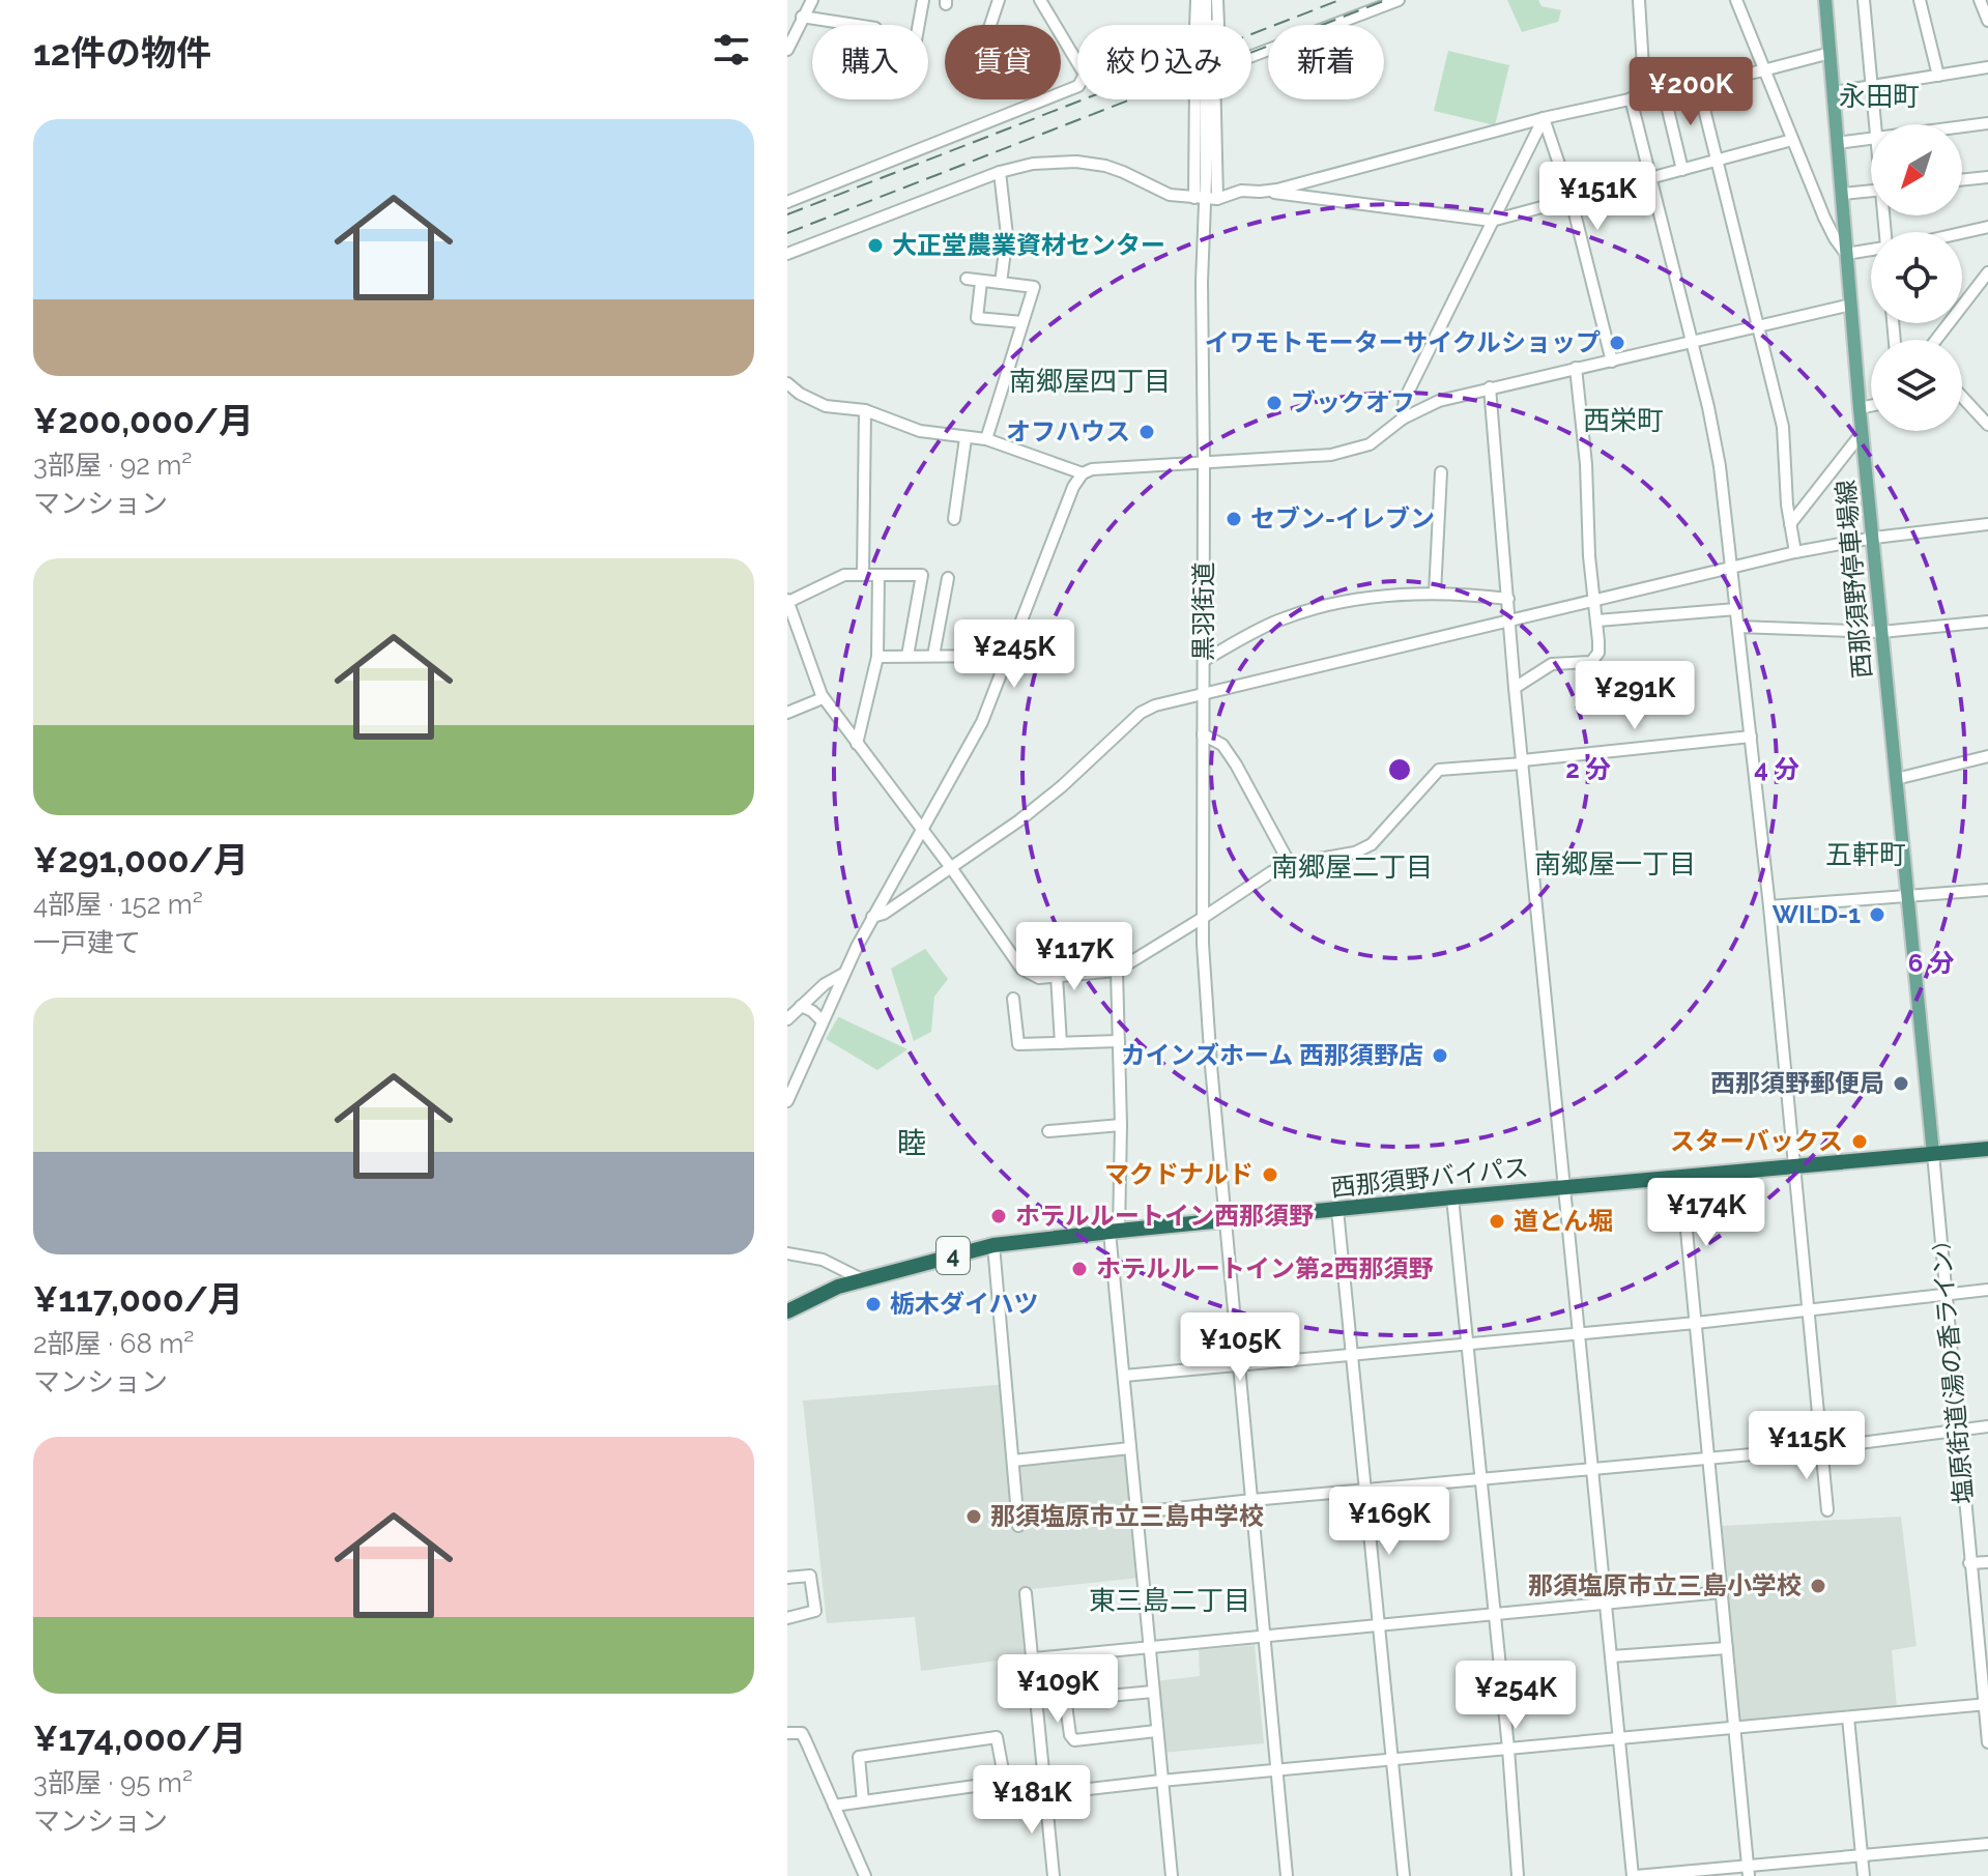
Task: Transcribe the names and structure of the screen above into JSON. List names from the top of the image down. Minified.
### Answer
{"streets":{"highway":["西那須野バイパス","4"],"main road":["西那須野停車場線"],"street":["黒羽街道","塩原街道(湯の香ライン)"]},"crossings":[["西那須野停車場線","西那須野バイパス"],["西那須野停車場線","塩原街道(湯の香ライン)"],["黒羽街道","西那須野バイパス"],["西那須野バイパス","塩原街道(湯の香ライン)"]],"districts":["永田町","南郷屋四丁目","西栄町","五軒町","南郷屋一丁目","南郷屋二丁目","睦","東三島二丁目"],"places":["大正堂農業資材センター","イワモトモーターサイクルショップ","ブックオフ","オフハウス","セブン-イレブン","WILD-1","カインズホーム 西那須野店","西那須野郵便局","スターバックス","マクドナルド","ホテルルートイン西那須野","道とん堀","ホテルルートイン第2西那須野","栃木ダイハツ","那須塩原市立三島中学校","那須塩原市立三島小学校"],"north":"bottom left","page":{"heading":"12件の物件","chip":["購入","賃貸","絞り込み","新着"],"price":["¥200K","¥151K","¥245K","¥291K","¥117K","¥174K","¥105K","¥115K","¥169K","¥109K","¥254K","¥181K"],"list":[{"name":"¥200,000/月","note":"3部屋 · 92 m² · マンション"},{"name":"¥291,000/月","note":"4部屋 · 152 m² · 一戸建て"},{"name":"¥117,000/月","note":"2部屋 · 68 m² · マンション"},{"name":"¥174,000/月","note":"3部屋 · 95 m² · マンション"}]},"rings":["2 分","4 分","6 分"]}
